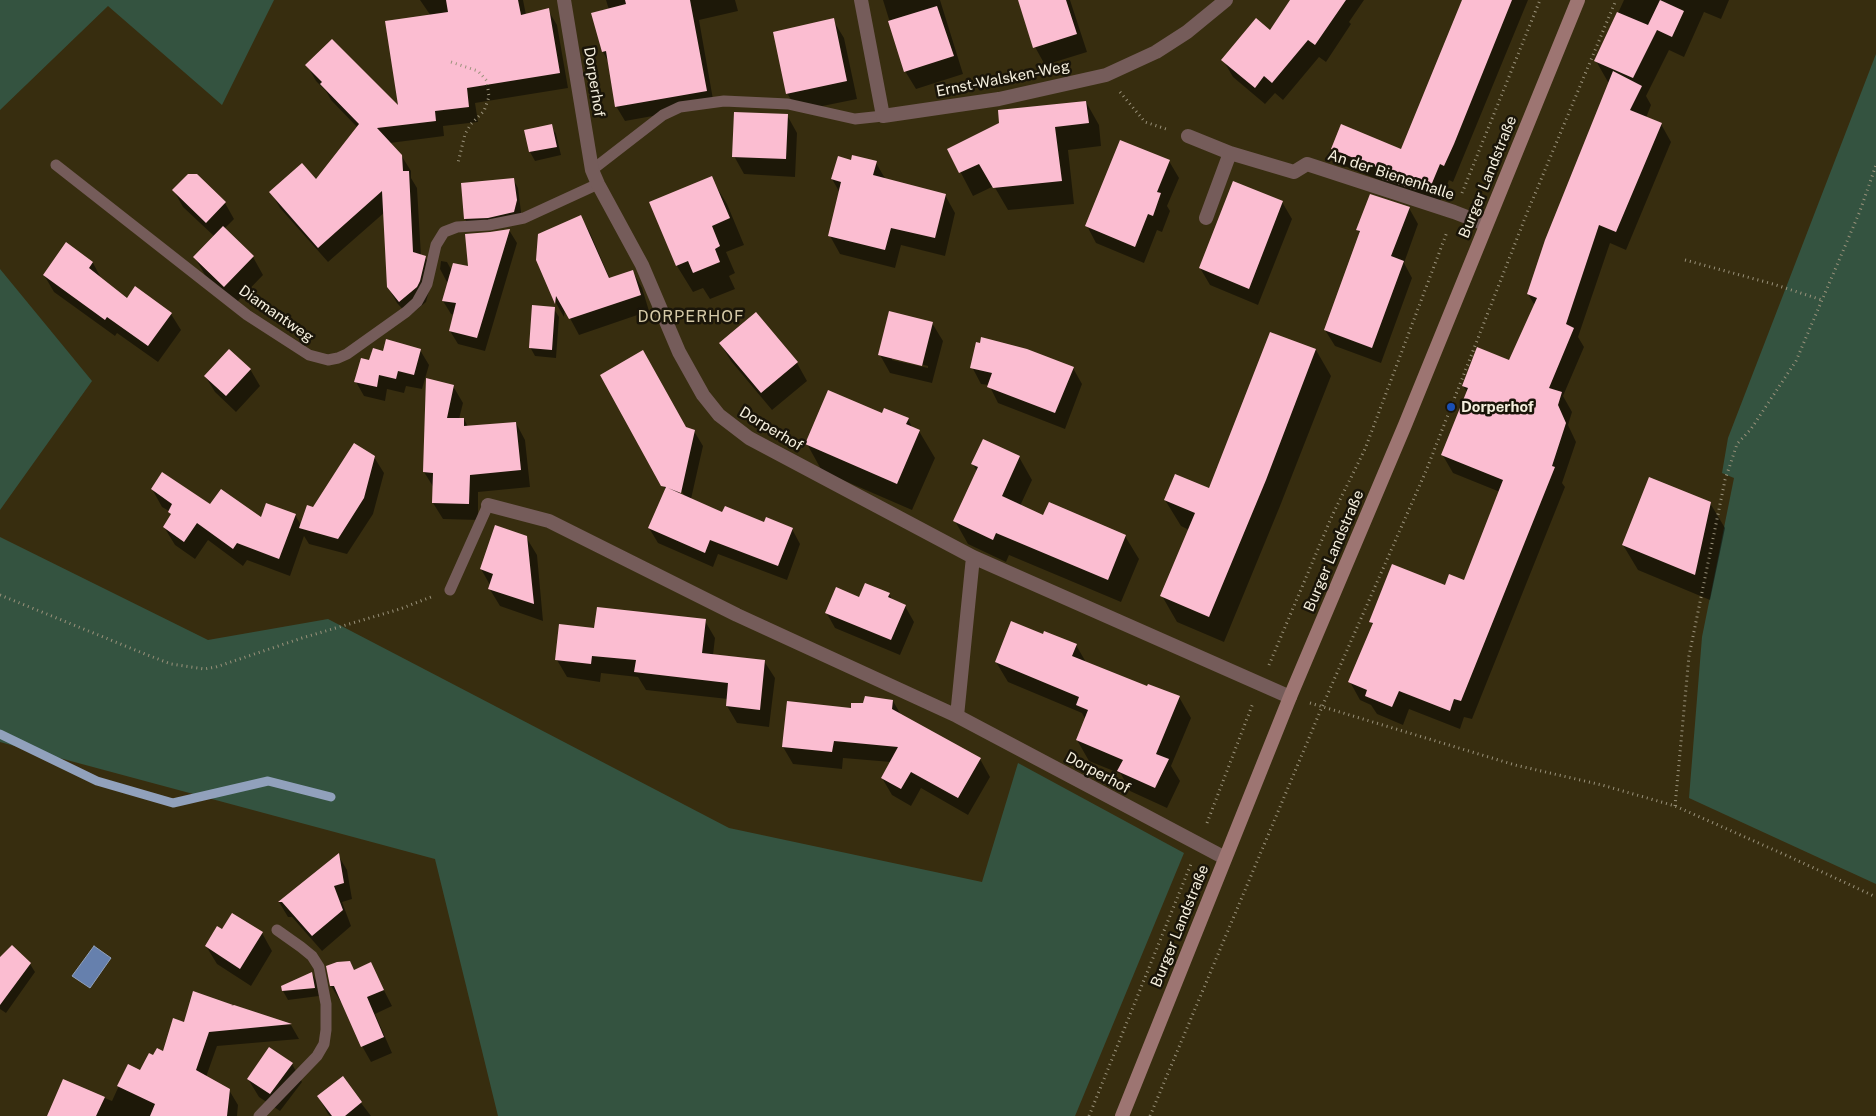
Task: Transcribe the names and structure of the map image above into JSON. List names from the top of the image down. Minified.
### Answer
{"streets":{"main road":["Burger Landstraße"],"street":["Ernst-Walsken-Weg","Dorperhof","An der Bienenhalle"],"lane":["Diamantweg"]},"crossings":[["Dorperhof","Burger Landstraße"],["Dorperhof","Diamantweg"],["An der Bienenhalle","Burger Landstraße"]],"districts":["DORPERHOF"],"places":["Dorperhof"]}
